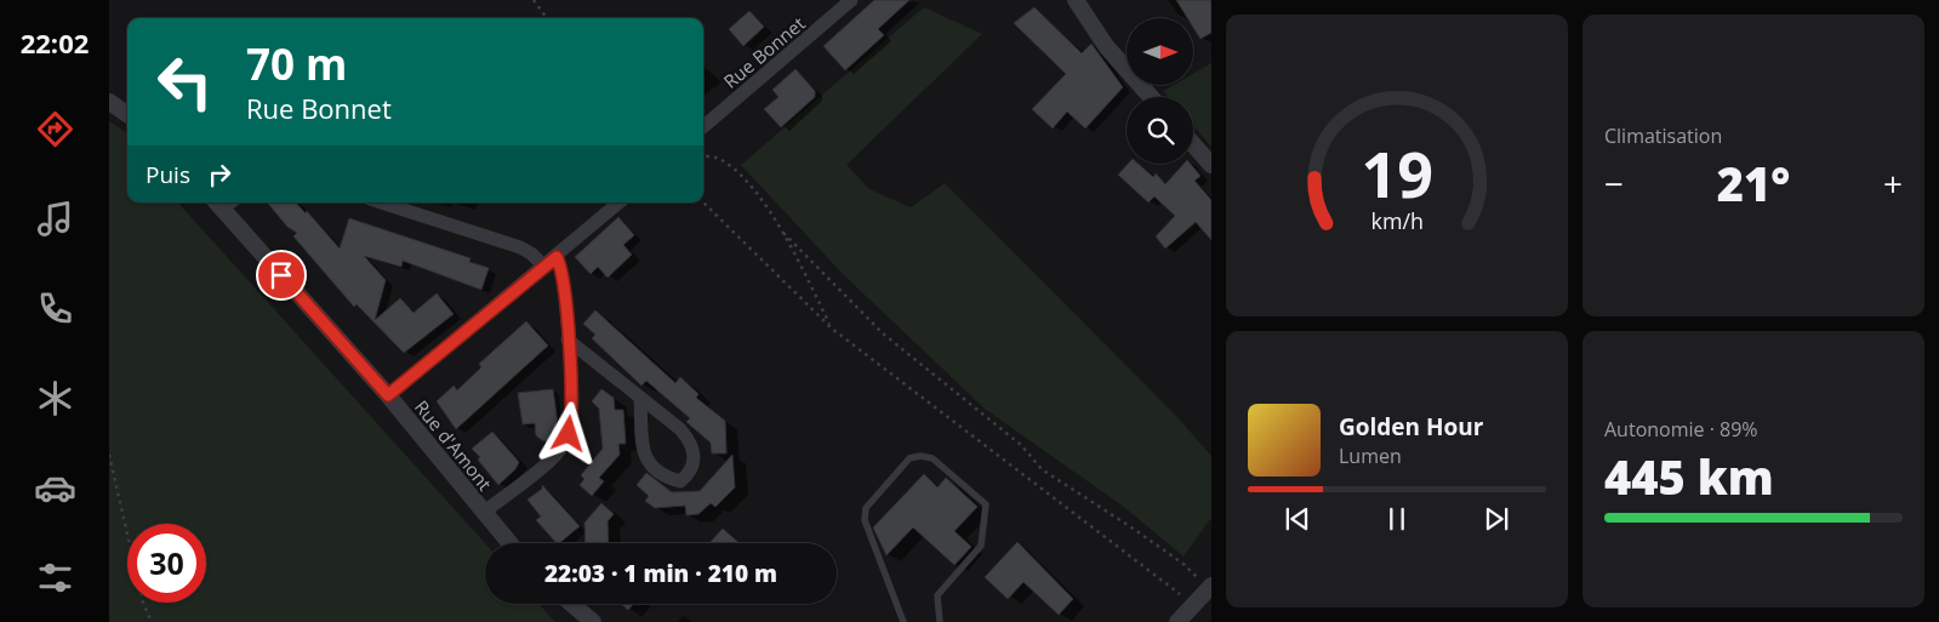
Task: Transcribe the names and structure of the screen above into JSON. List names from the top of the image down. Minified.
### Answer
{"streets":{"street":["Rue Bonnet","Rue d'Amont"]},"north":"right","page":{"tabs":"22:02","tile":["Climatisation",["Autonomie · 89%","445 km"]],"turn":["70 m","Rue Bonnet"],"then":"Puis","heat":["−","21°","+"],"song":["Golden Hour","Lumen"],"limit":"30","trip":"22:03 · 1 min · 210 m","gauge":["19","km/h"]}}
